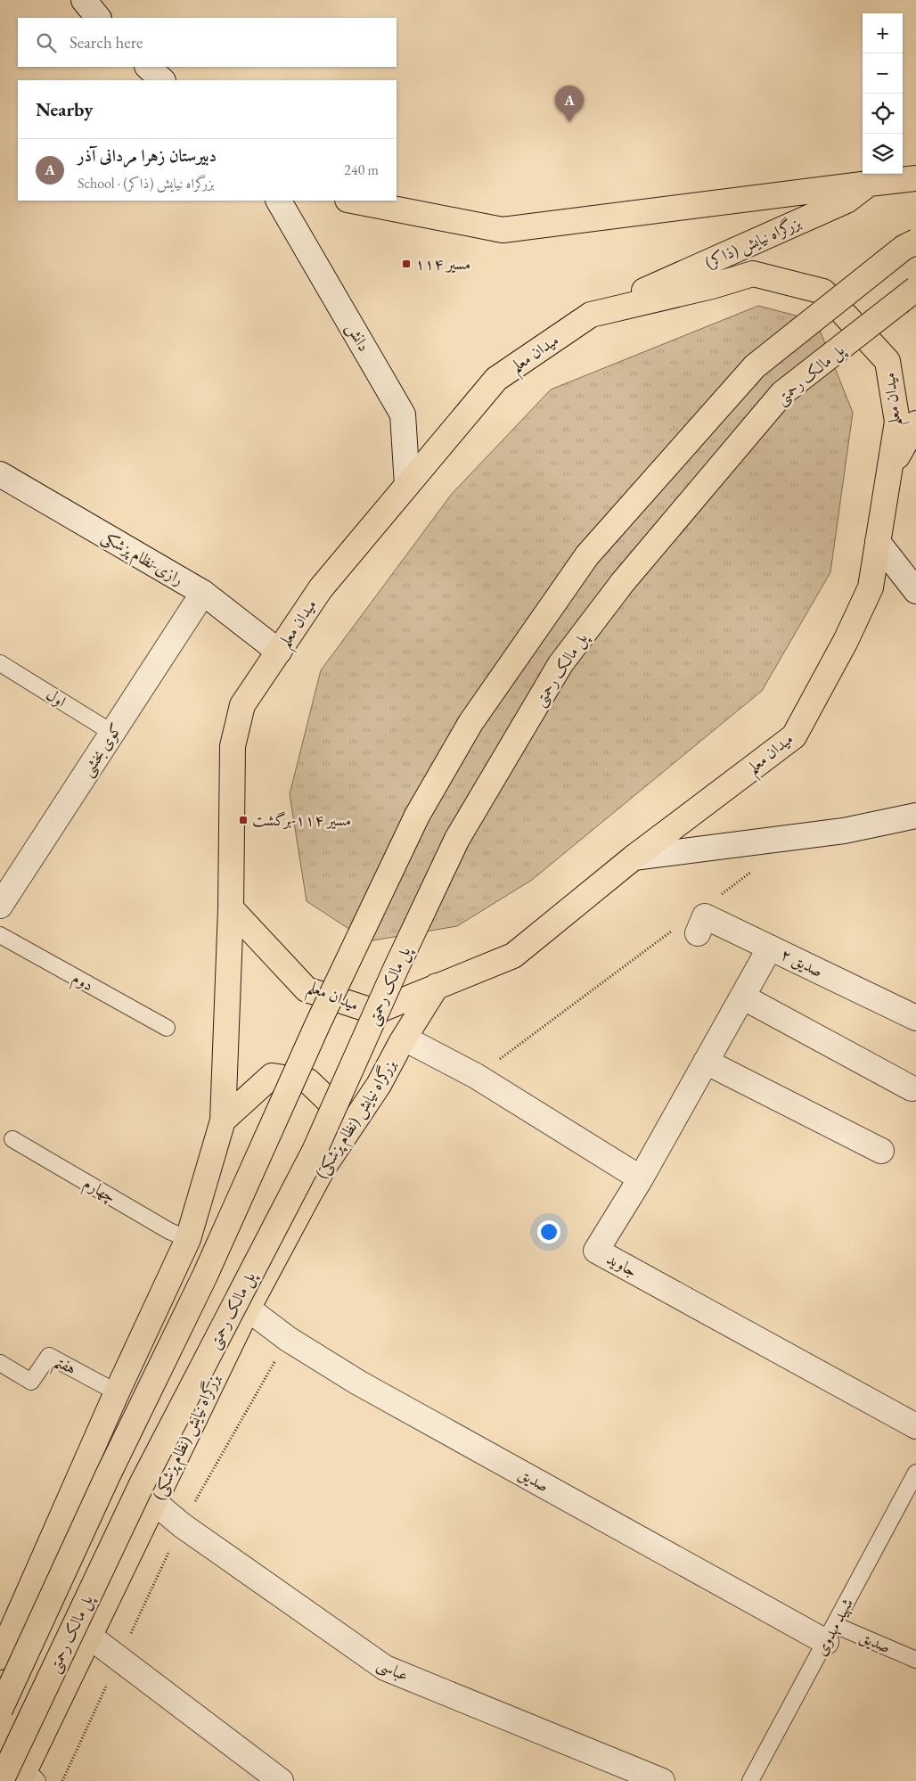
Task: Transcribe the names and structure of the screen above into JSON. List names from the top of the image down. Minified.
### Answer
{"streets":{"highway":["بزرگراه نیایش (ذاکر)","میدان معلم","پل مالک رحمتی","بزرگراه نیایش (نظام پزشکی)"],"street":["دانش","رازی-نظام پزشکی","کوی بخشی","صدیق ۲","جاوید","صدیق","عباسی"],"lane":["اول","دوم","چهارم","هفتم","شهید مهدوی"]},"crossings":[["بزرگراه نیایش (ذاکر)","میدان معلم"],["دانش","میدان معلم"],["میدان معلم","رازی-نظام پزشکی"],["میدان معلم","بزرگراه نیایش (نظام پزشکی)"],["رازی-نظام پزشکی","کوی بخشی"],["اول","کوی بخشی"],["بزرگراه نیایش (نظام پزشکی)","صدیق"],["بزرگراه نیایش (نظام پزشکی)","عباسی"],["صدیق","شهید مهدوی"]],"places":{"transit":["مسیر ۱۱۴","مسیر ۱۱۴-برگشت"]},"page":{"map_buttons":["+","−"],"search":"Search here","heading":"Nearby","pins":"A","list":[{"mark":"A","name":"دبیرستان زهرا مردانی آذر","note":"School · بزرگراه نیایش (ذاکر)","value":"240 m"}]}}
